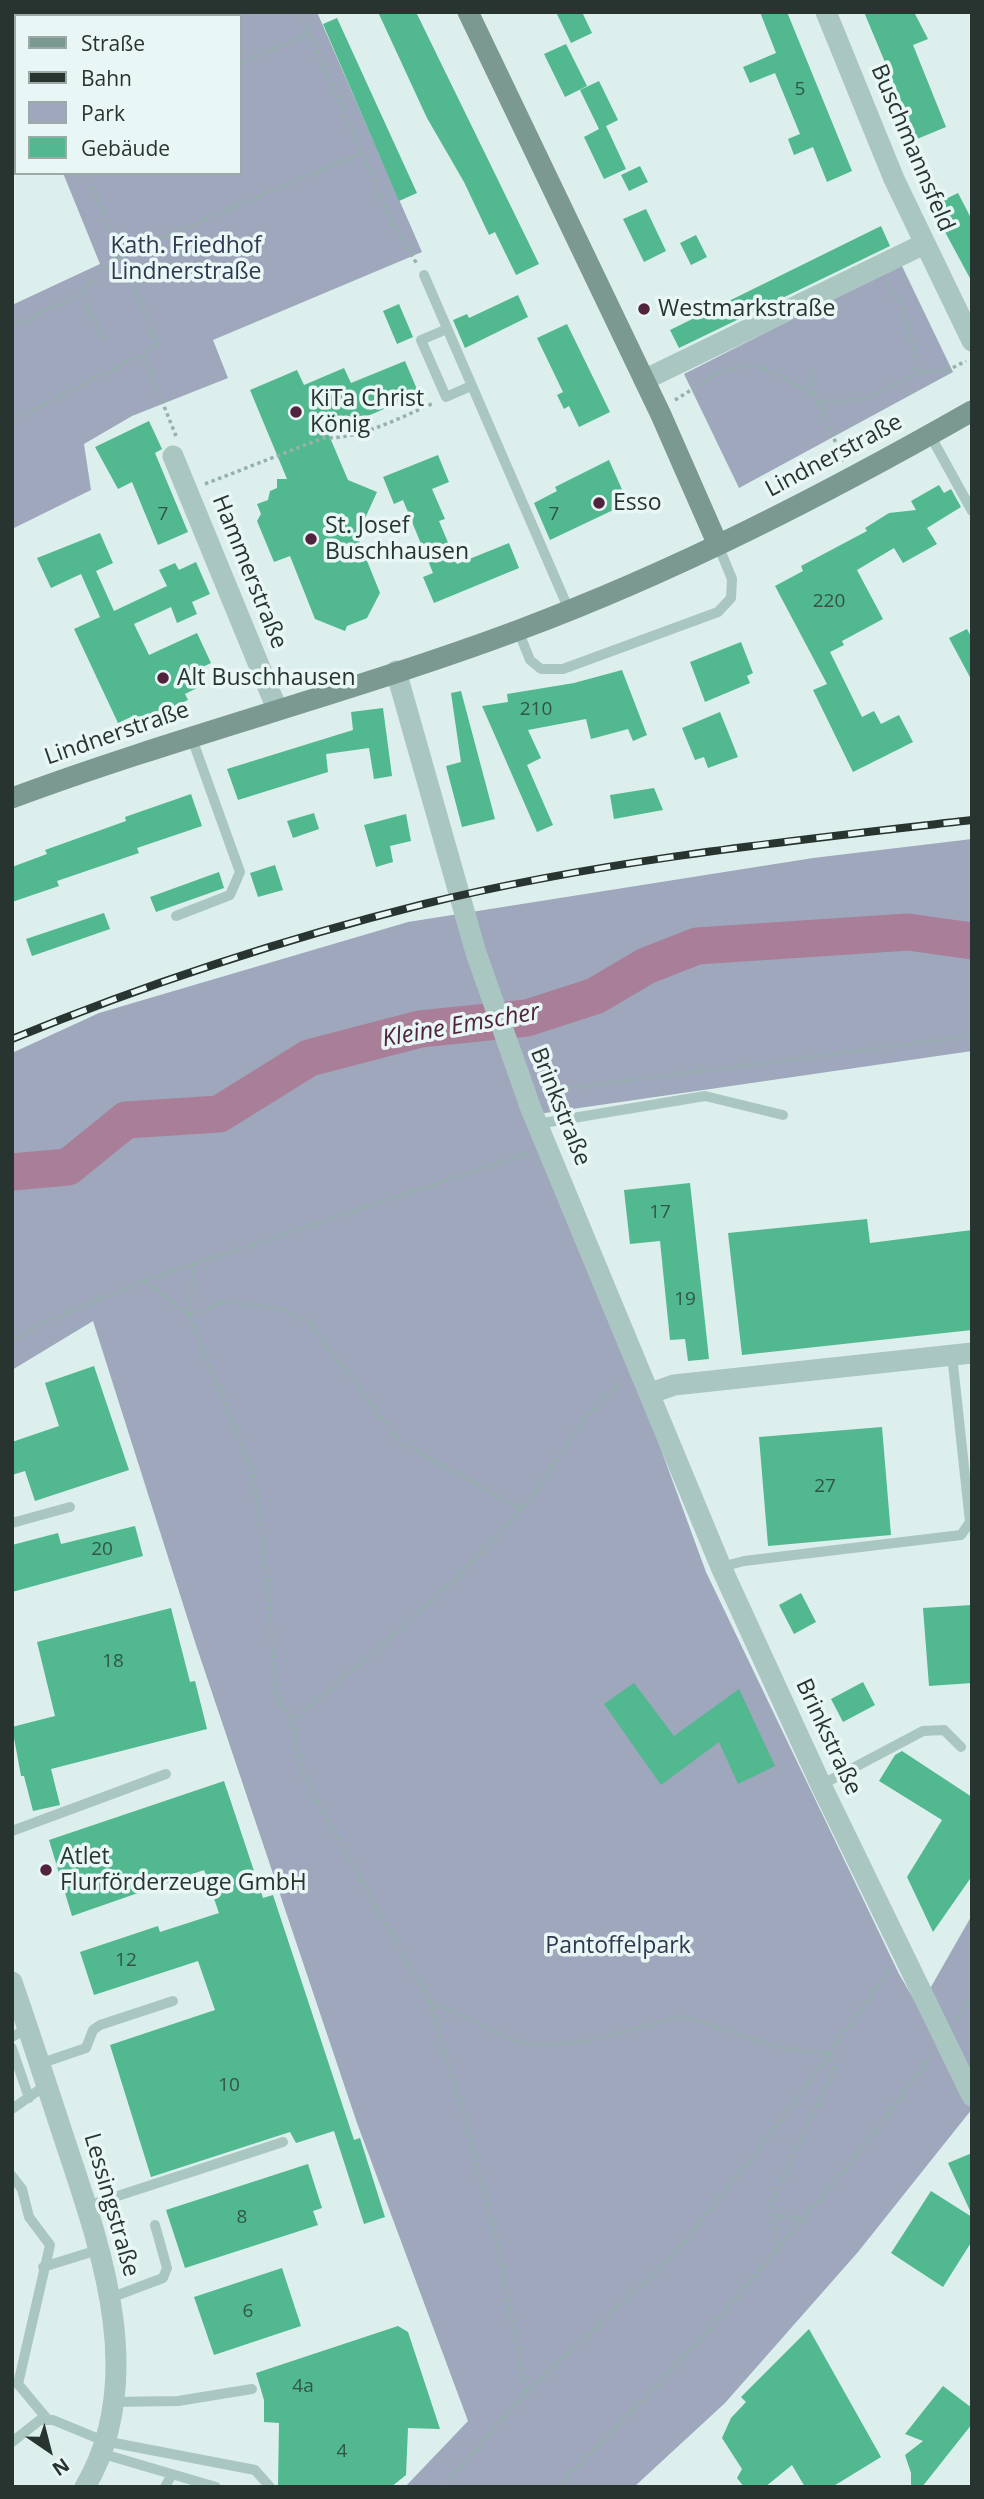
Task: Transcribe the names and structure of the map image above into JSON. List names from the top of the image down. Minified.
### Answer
{"streets":{"street":["Buschmannsfeld","Lindnerstraße","Hammerstraße","Brinkstraße","Lessingstraße"]},"crossings":[["Lindnerstraße","Hammerstraße"],["Lindnerstraße","Brinkstraße"]],"water":["Kleine Emscher"],"parks":["Kath. Friedhof Lindnerstraße","Pantoffelpark"],"places":["Westmarkstraße","KiTa Christ König","Esso","St. Josef Buschhausen","Alt Buschhausen","Atlet Flurförderzeuge GmbH"],"house_numbers":["5","7","7","220","210","17","19","27","20","18","12","10","8","6","4a","4"],"legend":["Straße","Bahn","Park","Gebäude"],"north":"bottom right"}
